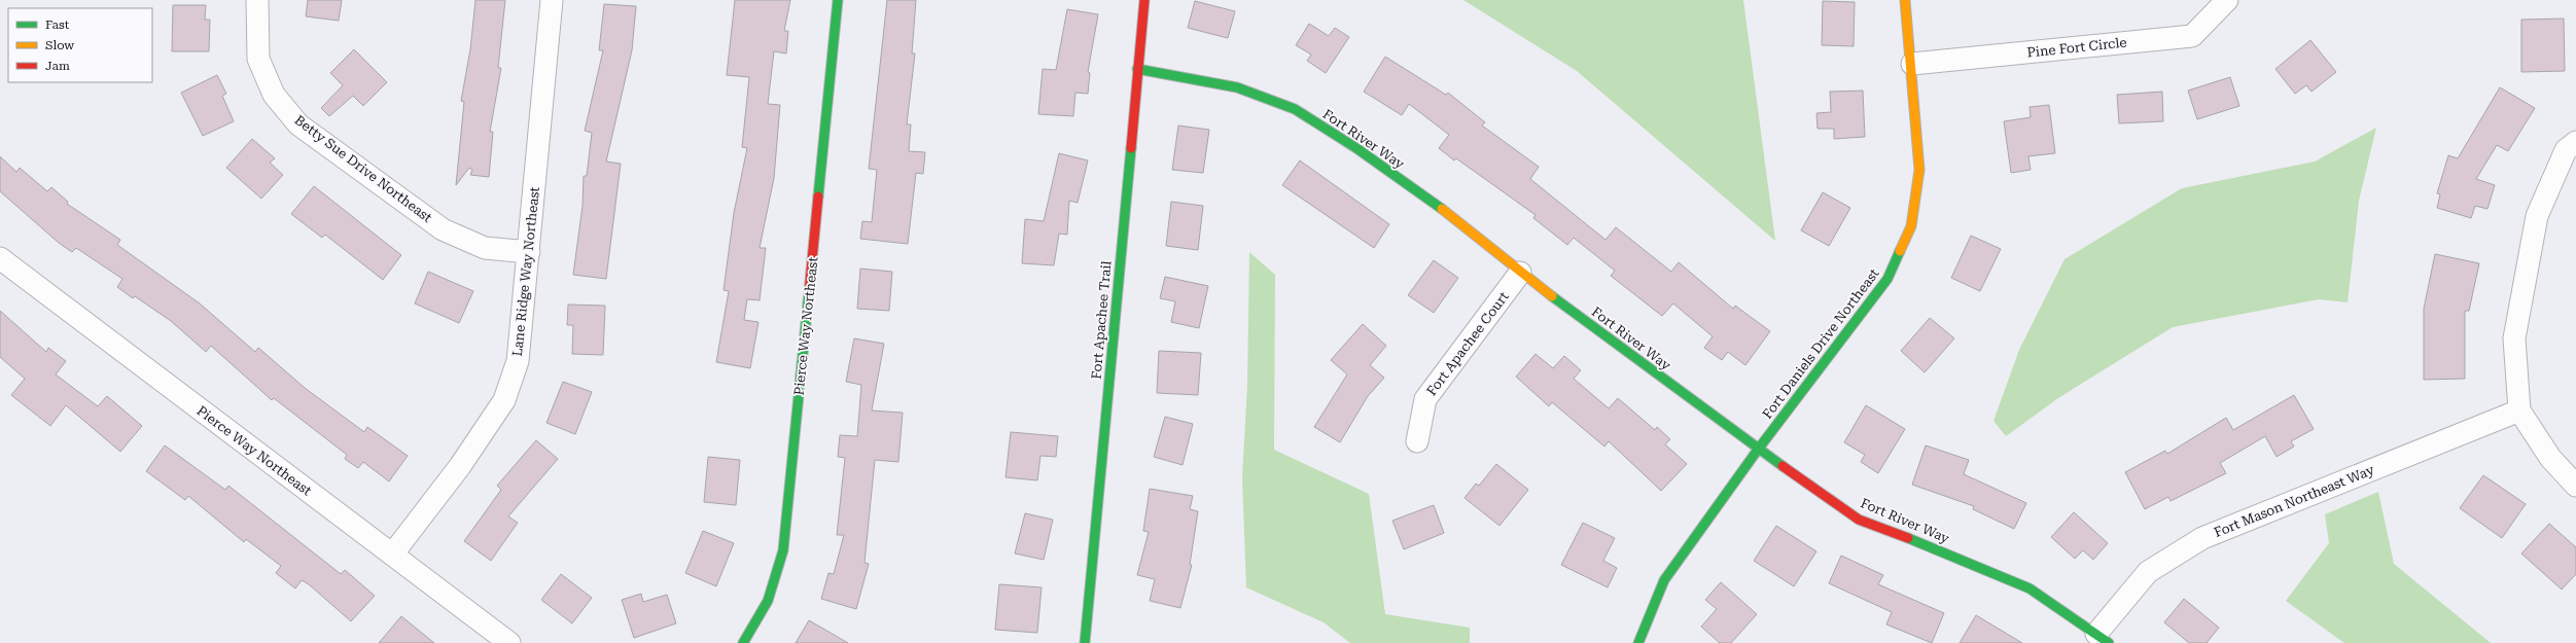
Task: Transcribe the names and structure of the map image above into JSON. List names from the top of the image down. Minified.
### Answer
{"streets":{"street":["Pine Fort Circle","Fort River Way","Betty Sue Drive Northeast","Lane Ridge Way Northeast","Fort Apachee Trail","Pierce Way Northeast","Fort Apachee Court","Fort Daniels Drive Northeast","Fort Mason Northeast Way"]},"crossings":[["Pine Fort Circle","Fort Daniels Drive Northeast"],["Fort River Way","Fort Apachee Trail"],["Fort River Way","Fort Apachee Court"],["Fort River Way","Fort Daniels Drive Northeast"],["Fort River Way","Fort Mason Northeast Way"],["Betty Sue Drive Northeast","Lane Ridge Way Northeast"],["Lane Ridge Way Northeast","Pierce Way Northeast"]],"legend":["Fast","Slow","Jam"]}
